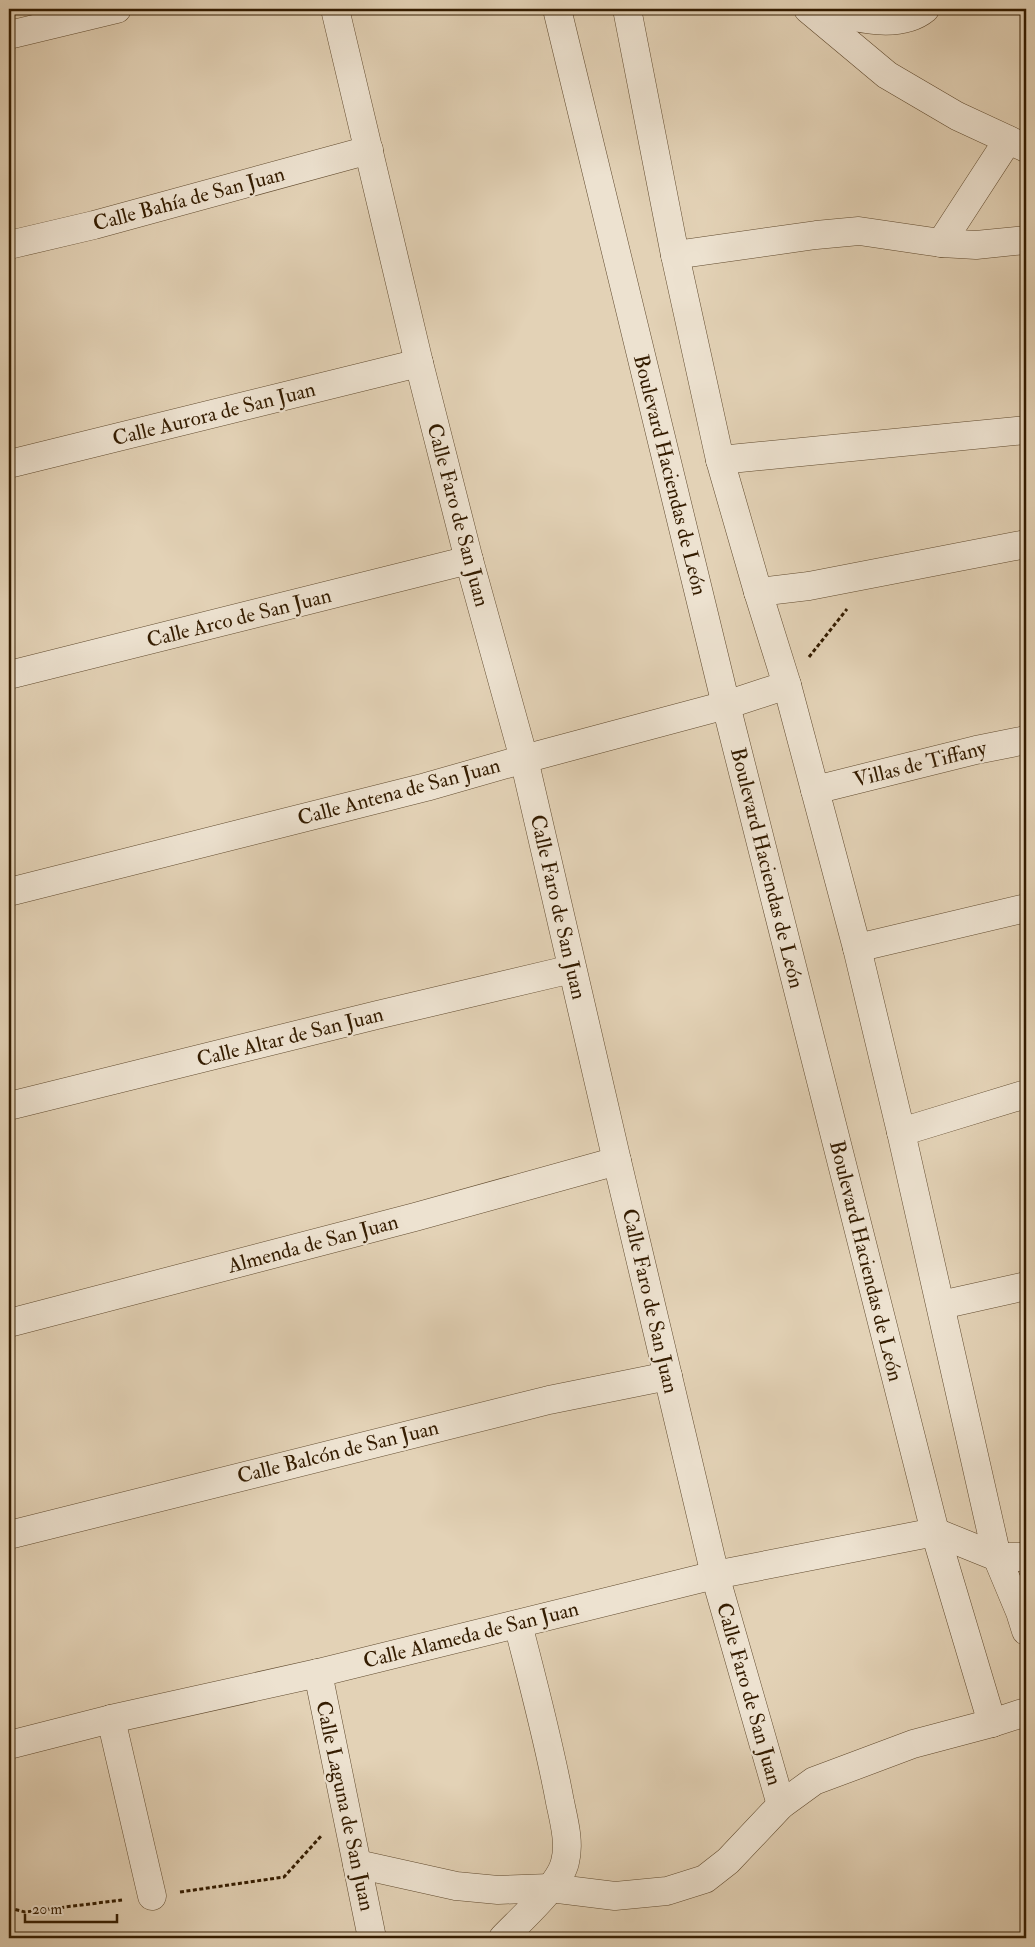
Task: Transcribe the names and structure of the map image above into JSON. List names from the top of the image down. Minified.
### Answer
{"streets":{"street":["Calle Bahía de San Juan","Calle Aurora de San Juan","Boulevard Haciendas de León","Calle Faro de San Juan","Calle Arco de San Juan","Villas de Tiffany","Calle Antena de San Juan","Calle Altar de San Juan","Almenda de San Juan","Calle Balcón de San Juan","Calle Alameda de San Juan","Calle Laguna de San Juan"]},"crossings":[["Calle Bahía de San Juan","Calle Faro de San Juan"],["Calle Aurora de San Juan","Calle Faro de San Juan"],["Boulevard Haciendas de León","Calle Antena de San Juan"],["Boulevard Haciendas de León","Calle Alameda de San Juan"],["Calle Faro de San Juan","Calle Arco de San Juan"],["Calle Faro de San Juan","Calle Antena de San Juan"],["Calle Faro de San Juan","Calle Altar de San Juan"],["Calle Faro de San Juan","Almenda de San Juan"],["Calle Faro de San Juan","Calle Balcón de San Juan"],["Calle Faro de San Juan","Calle Alameda de San Juan"],["Calle Alameda de San Juan","Calle Laguna de San Juan"]],"scale_bar":"20 m"}
